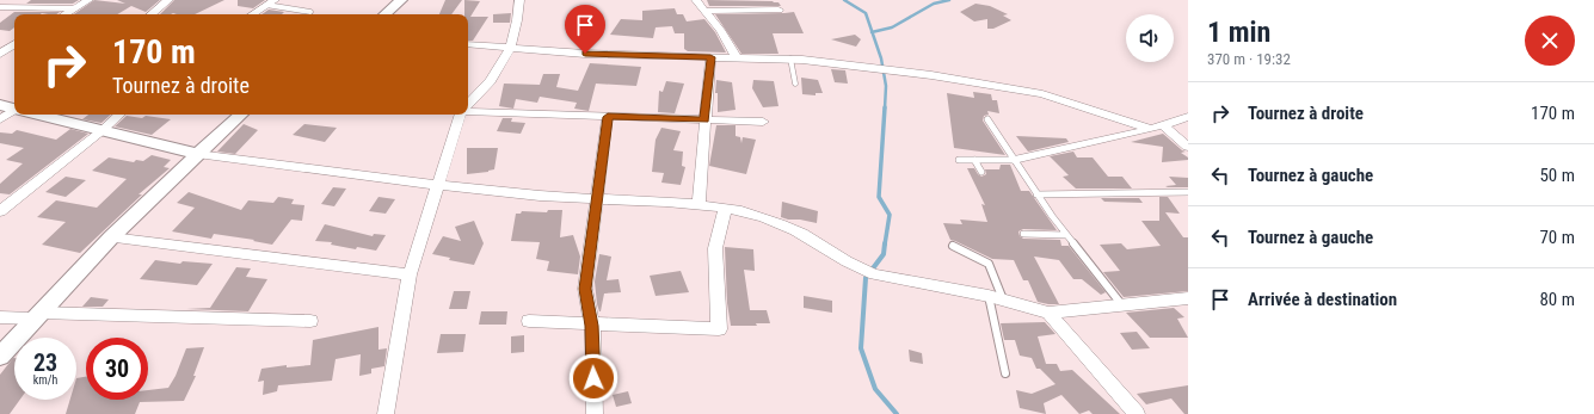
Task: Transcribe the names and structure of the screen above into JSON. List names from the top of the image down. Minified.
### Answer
{"page":{"heading":["1 min","370 m · 19:32"],"turn":["170 m","Tournez à droite"],"list":[{"name":"Tournez à droite","value":"170 m"},{"name":"Tournez à gauche","value":"50 m"},{"name":"Tournez à gauche","value":"70 m"},{"name":"Arrivée à destination","value":"80 m"}],"speed":"23 km/h","limit":"30"}}
